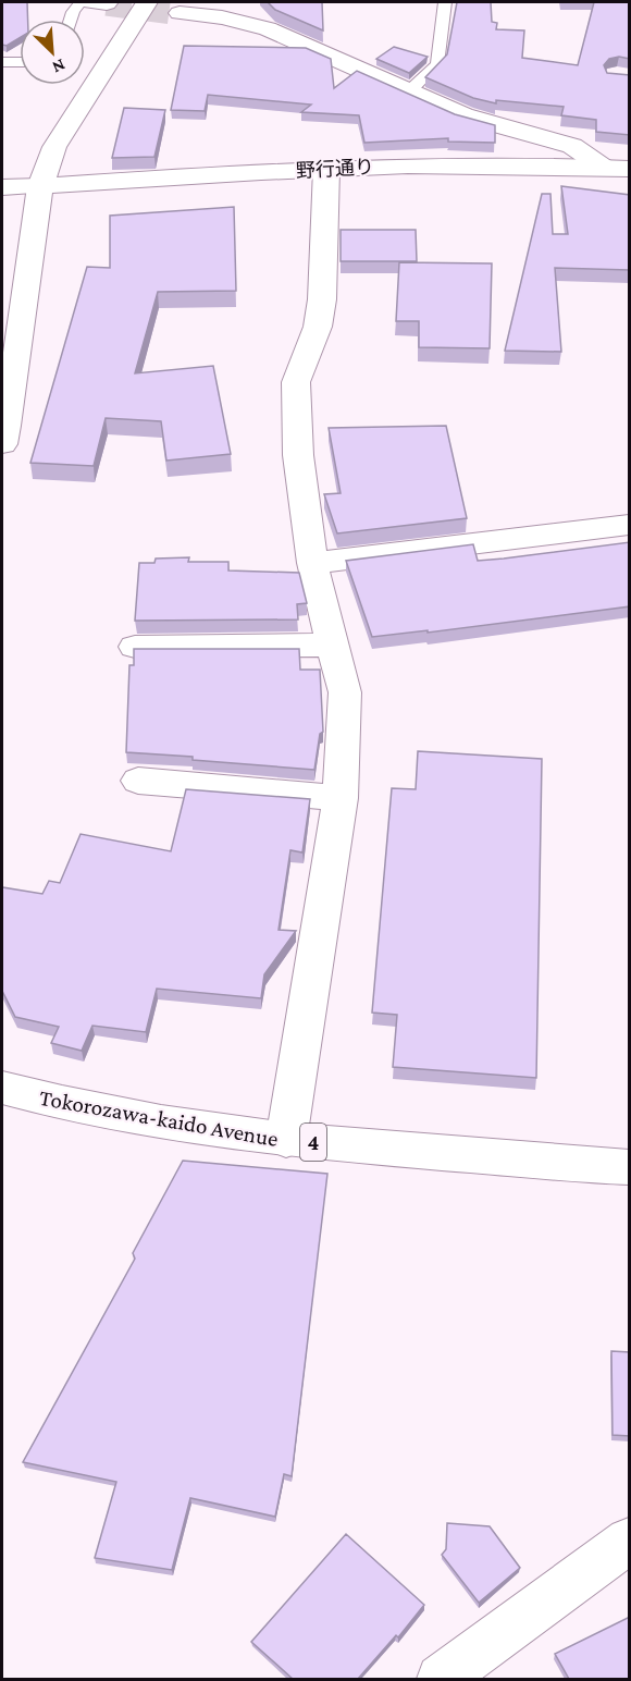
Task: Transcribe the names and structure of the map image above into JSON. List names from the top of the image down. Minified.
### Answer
{"streets":{"street":["野行通り","Tokorozawa-kaido Avenue","4"]},"north":"bottom right"}
